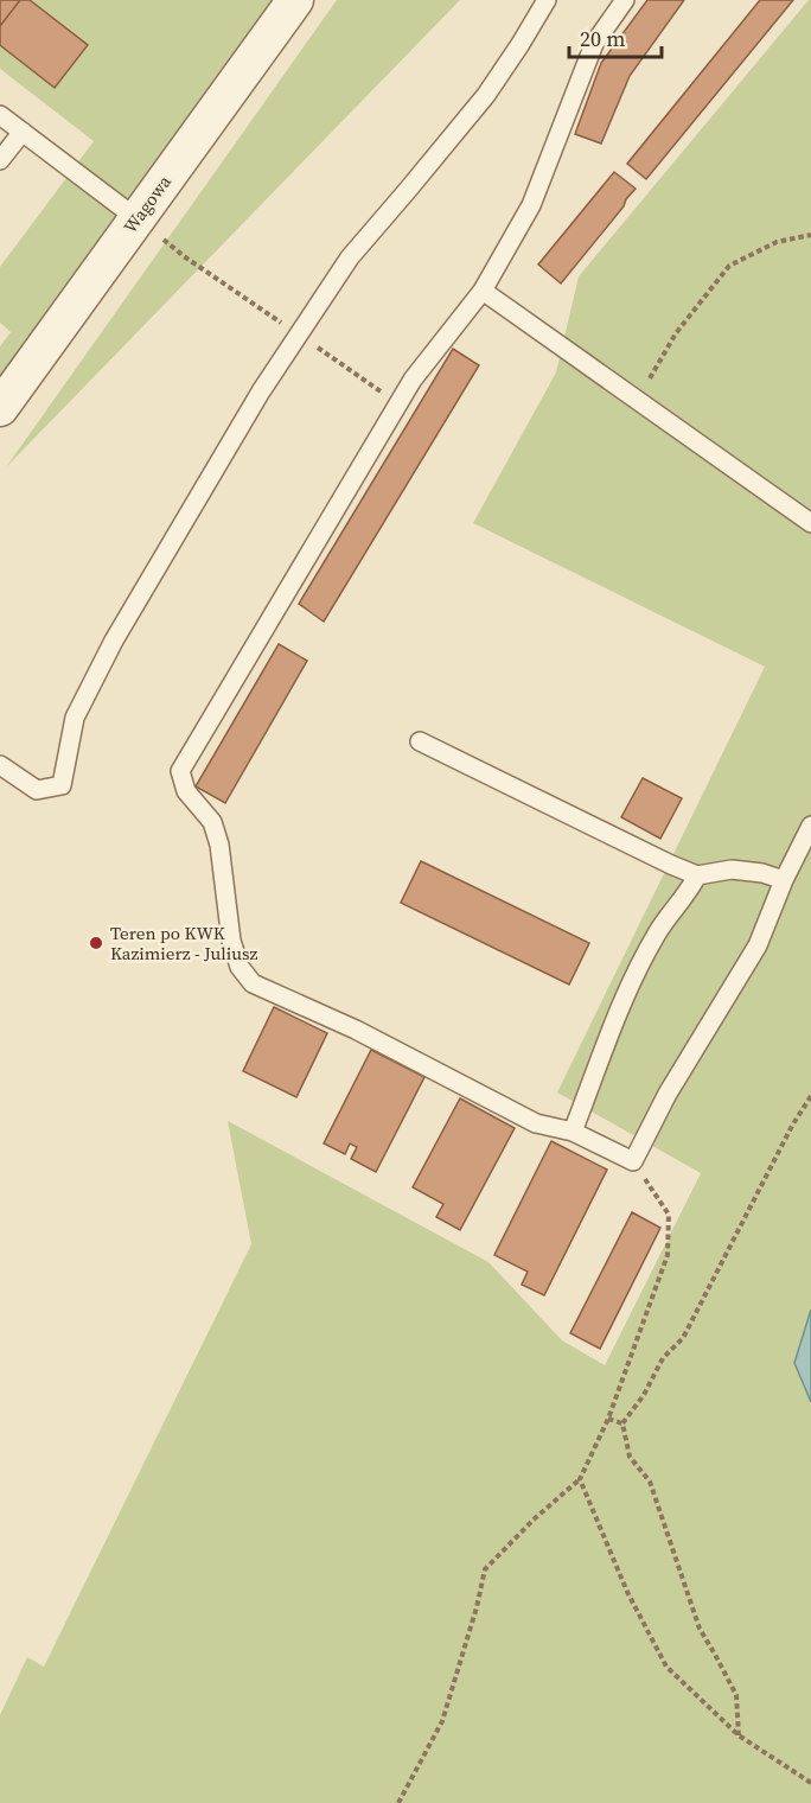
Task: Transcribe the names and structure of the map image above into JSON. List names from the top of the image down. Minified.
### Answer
{"streets":{"street":["Wagowa"]},"places":["Teren po KWK Kazimierz - Juliusz"],"scale_bar":"20 m"}
